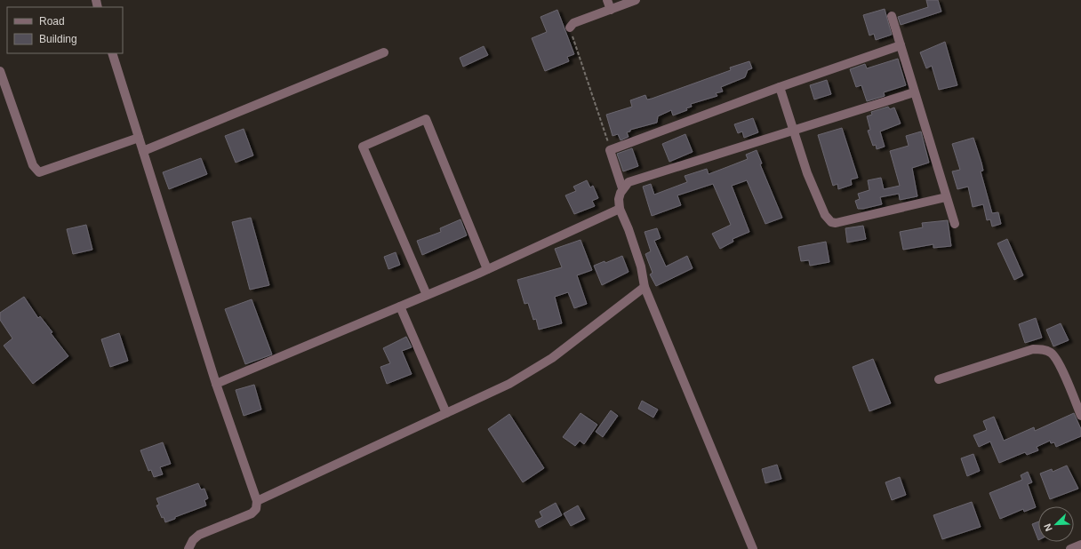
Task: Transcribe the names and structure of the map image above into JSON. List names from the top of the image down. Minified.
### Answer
{"legend":["Road","Building"],"north":"bottom left"}
